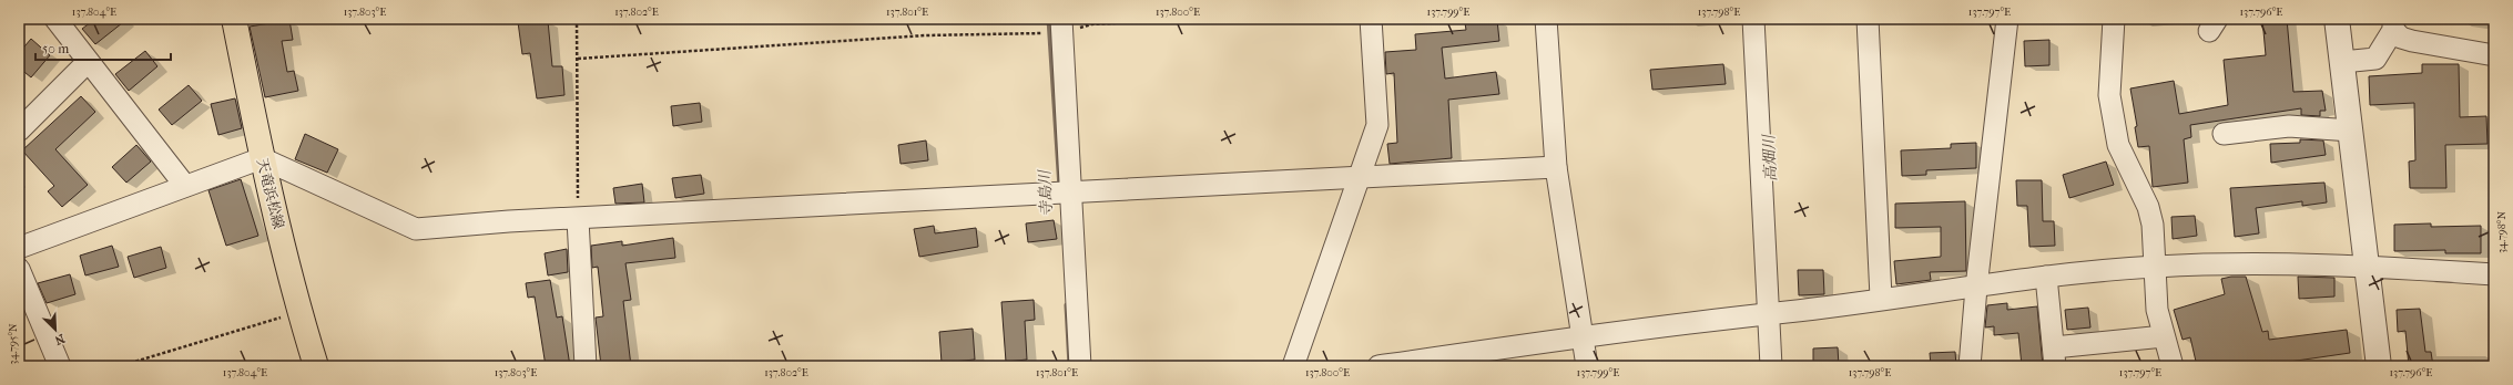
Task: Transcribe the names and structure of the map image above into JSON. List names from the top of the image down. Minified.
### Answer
{"streets":{"main road":["天竜浜松線"]},"water":["高畑川","寺島川"],"scale_bar":"50 m","north":"bottom right","coordinates":["137.804°E","137.803°E","137.802°E","137.801°E","137.800°E","137.799°E","137.798°E","137.797°E","137.796°E","34.798°N","34.795°N"]}
